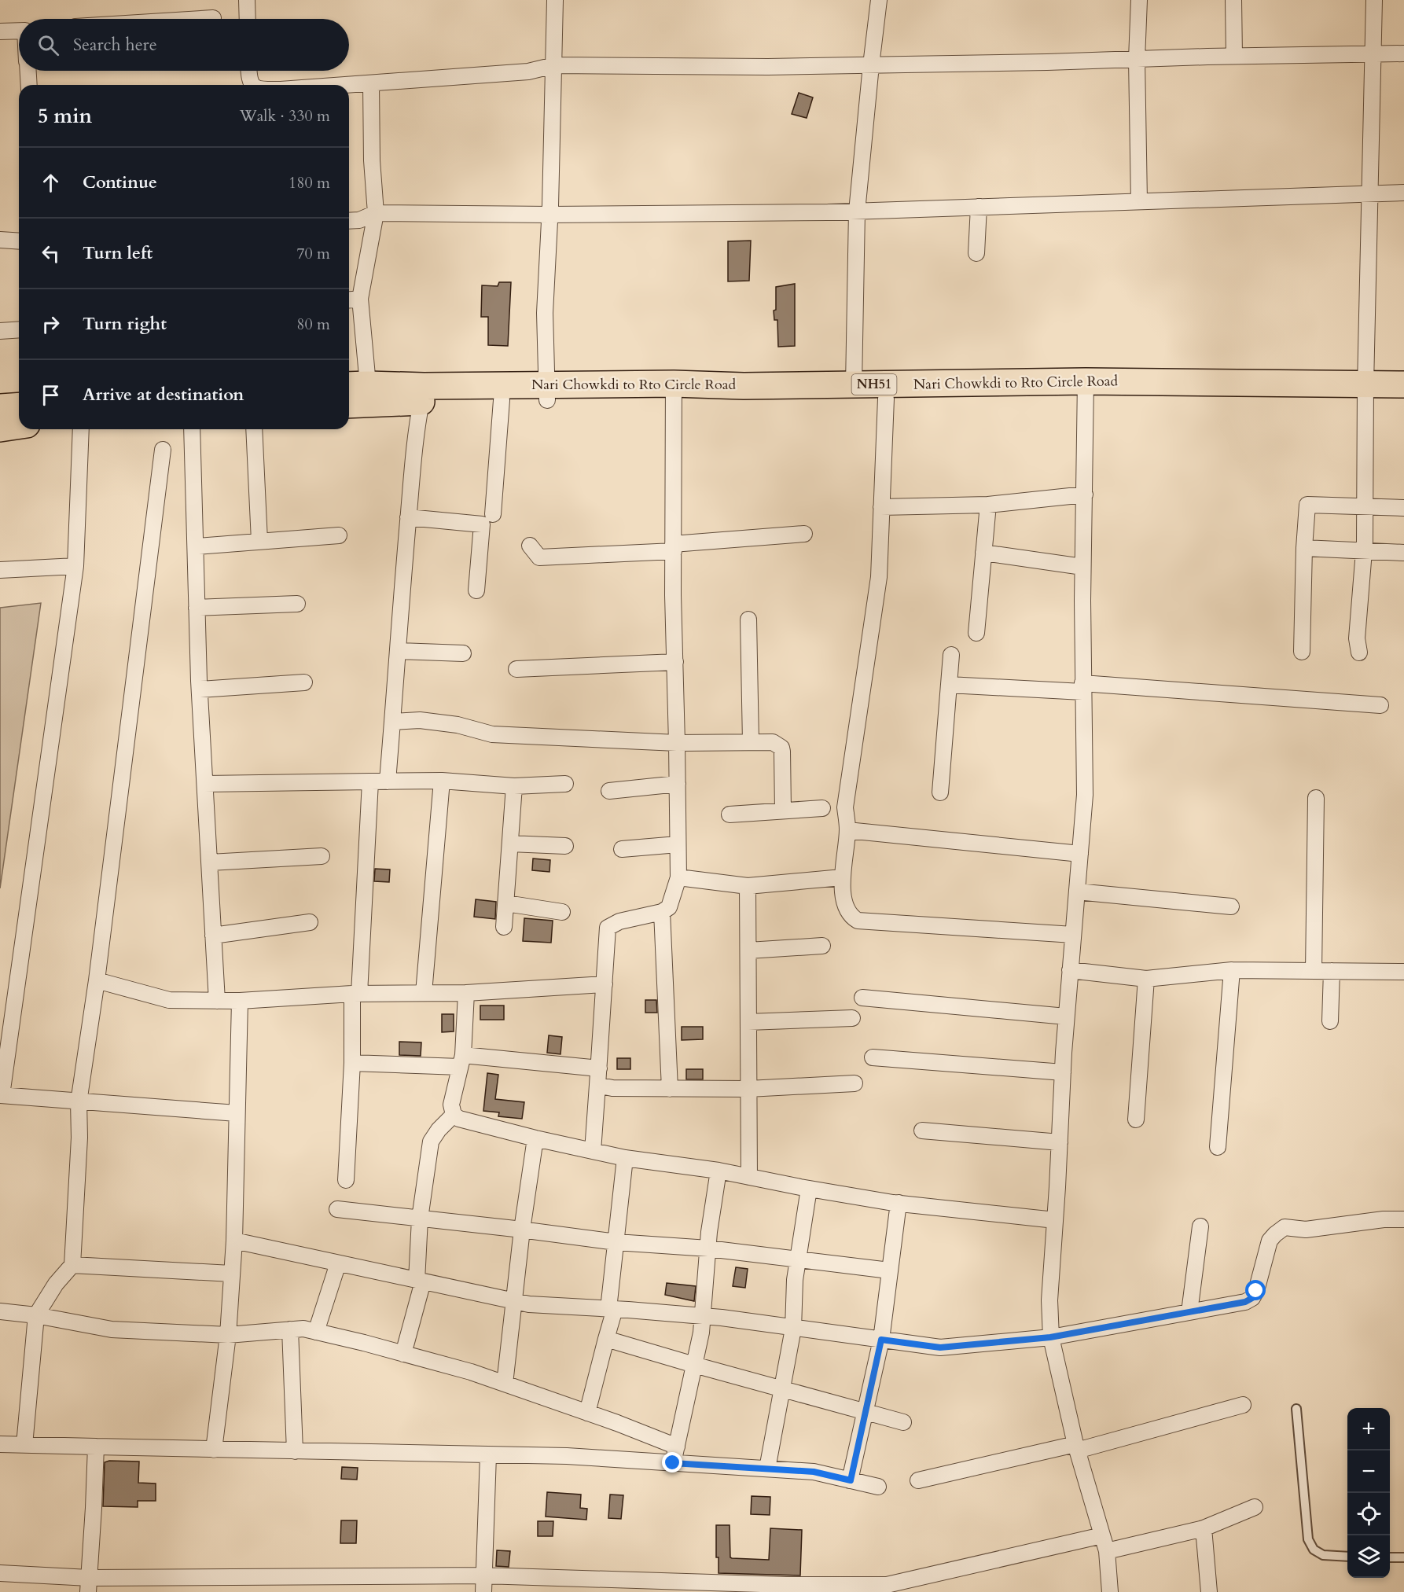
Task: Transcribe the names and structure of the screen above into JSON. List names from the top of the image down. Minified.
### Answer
{"streets":{"highway":["Nari Chowkdi to Rto Circle Road","NH51"]},"crossings":[["Nari Chowkdi to Rto Circle Road","NH51"]],"page":{"search":"Search here","heading":["5 min","Walk · 330 m"],"list":[["Continue","180 m"],["Turn left","70 m"],["Turn right","80 m"],"Arrive at destination"],"map_buttons":["+","−"]}}
